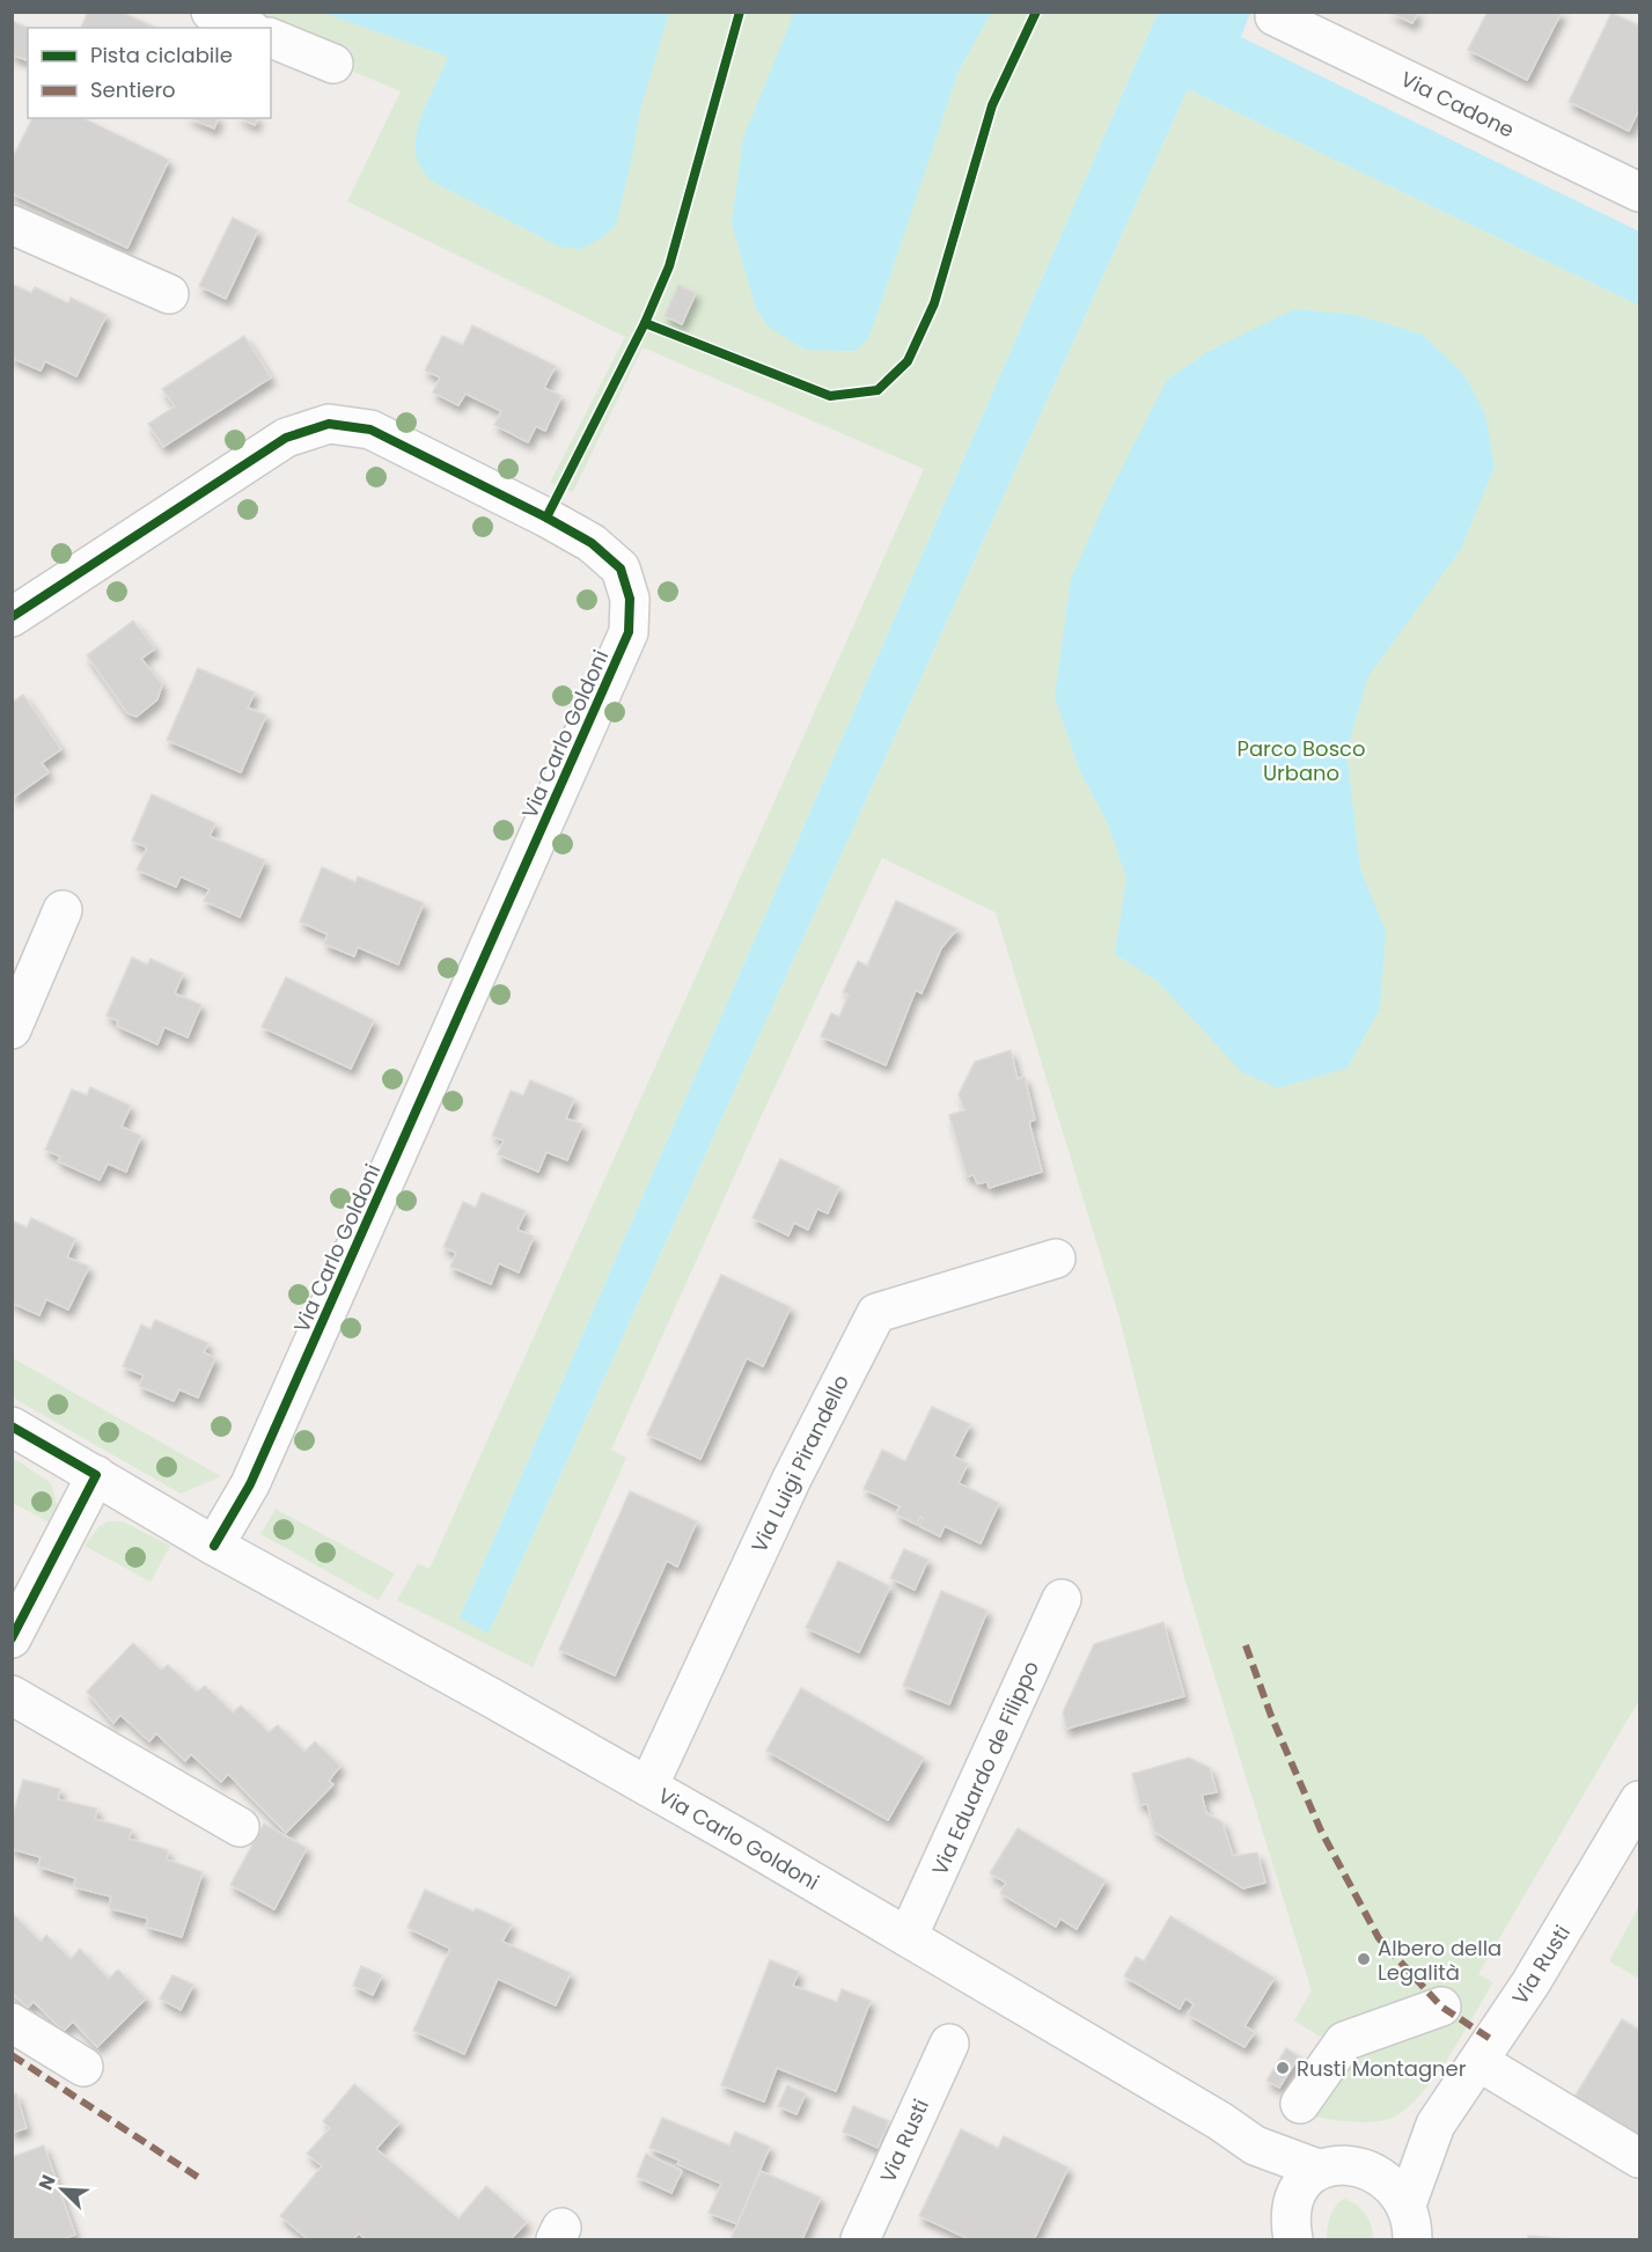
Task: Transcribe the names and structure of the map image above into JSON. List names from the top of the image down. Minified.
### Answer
{"streets":{"street":["Via Cadone","Via Carlo Goldoni","Via Luigi Pirandello","Via Eduardo de Filippo","Via Rusti"]},"crossings":[["Via Carlo Goldoni","Via Luigi Pirandello"],["Via Carlo Goldoni","Via Eduardo de Filippo"],["Via Carlo Goldoni","Via Rusti"]],"parks":["Parco Bosco Urbano"],"places":["Albero della Legalità","Rusti Montagner"],"legend":["Pista ciclabile","Sentiero"],"north":"top left"}
